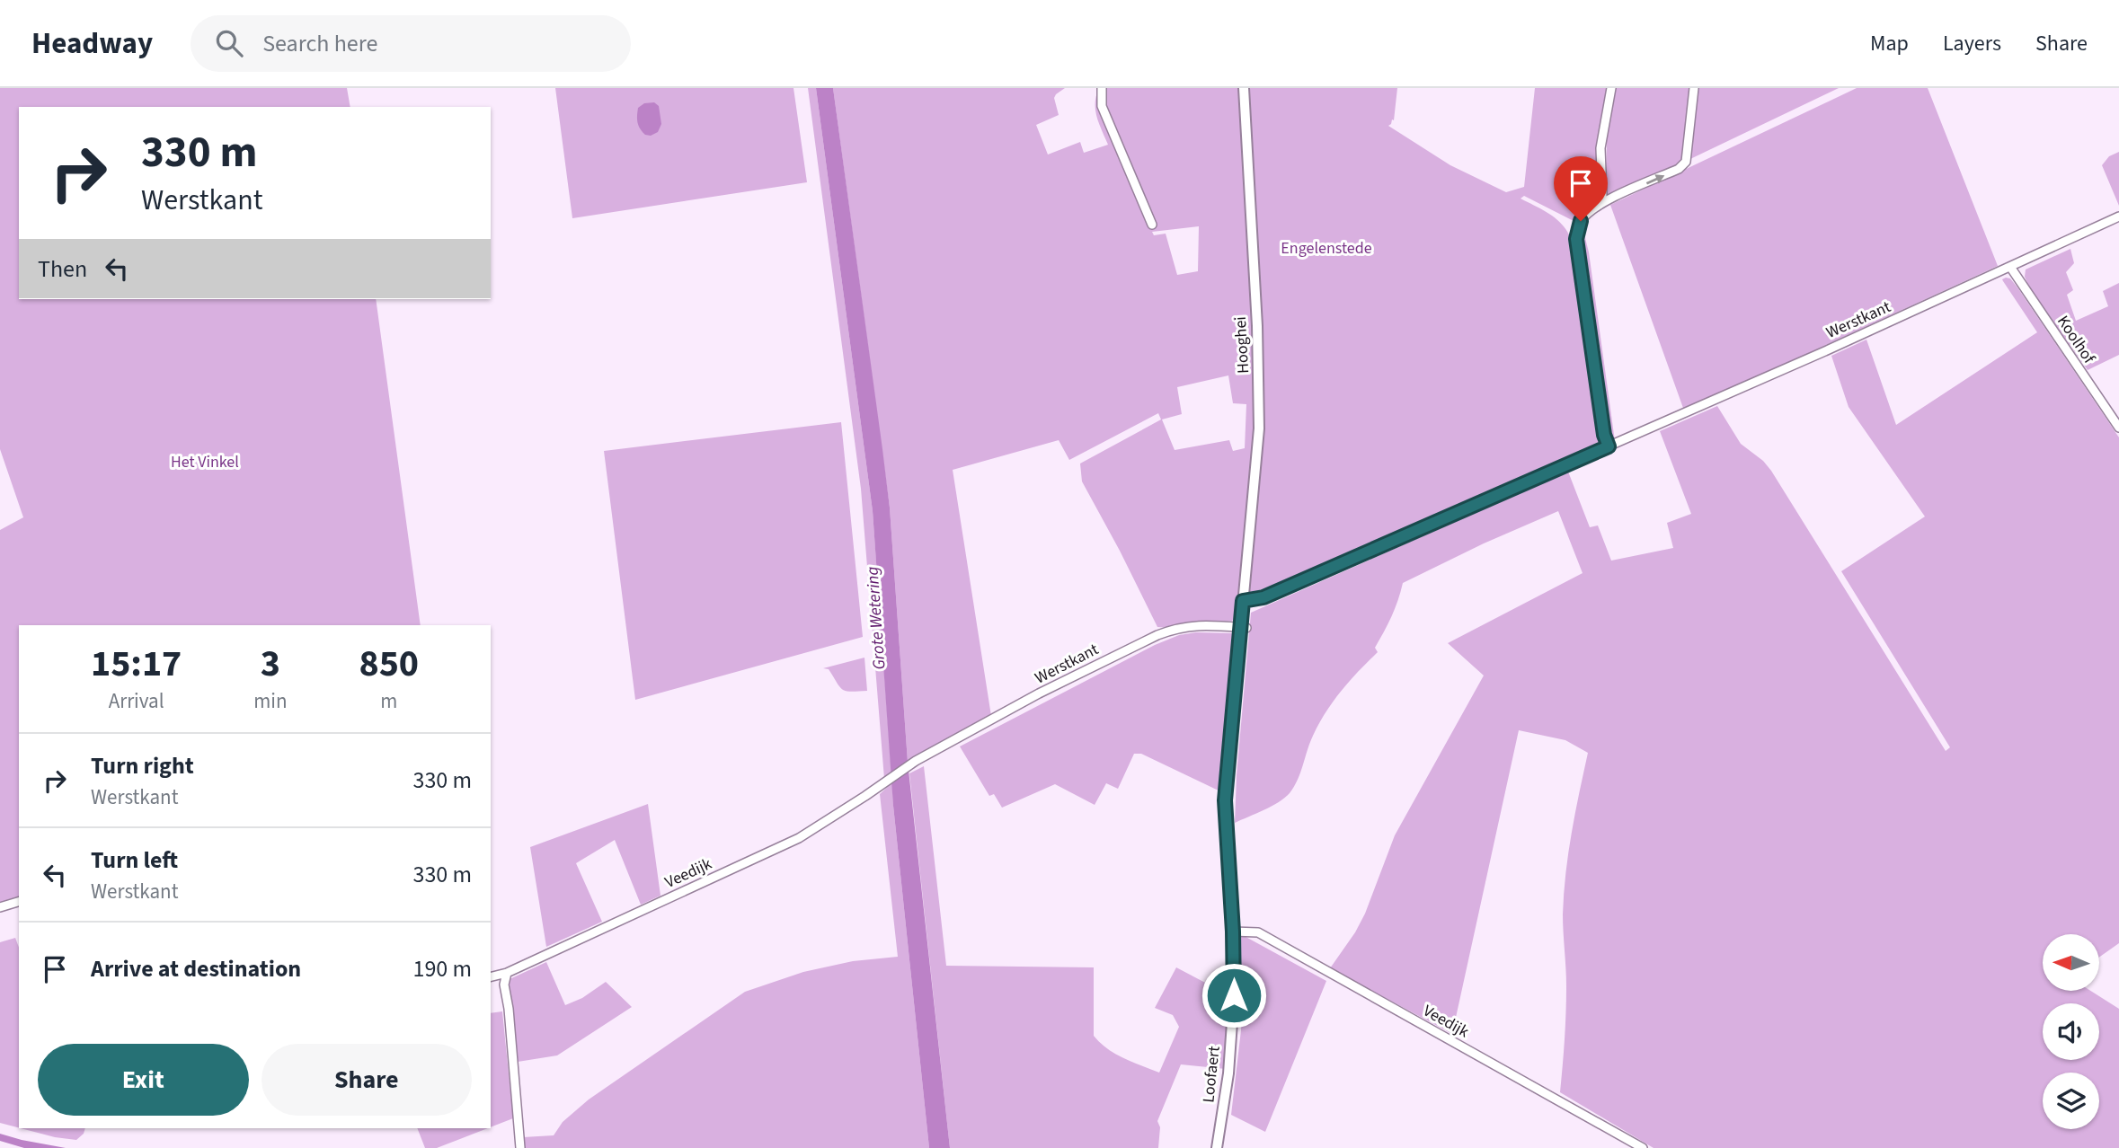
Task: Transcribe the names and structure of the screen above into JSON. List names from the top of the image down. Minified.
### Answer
{"streets":{"street":["Werstkant","Koolhof","Hooghei","Veedijk","Loofaert"]},"crossings":[["Werstkant","Koolhof"],["Werstkant","Hooghei"],["Werstkant","Veedijk"],["Werstkant","Loofaert"],["Hooghei","Loofaert"],["Veedijk","Loofaert"]],"water":["Grote Wetering"],"parks":["Engelenstede","Het Vinkel"],"north":"left","page":{"header":"Headway","search":"Search here","nav":["Map","Layers","Share"],"turn":["330 m","Werstkant"],"then":"Then","eta":["15:17","Arrival","3","min","850","m"],"list":[{"name":"Turn right","note":"Werstkant","value":"330 m"},{"name":"Turn left","note":"Werstkant","value":"330 m"},{"name":"Arrive at destination","value":"190 m"}],"buttons":["Exit","Share"]}}
